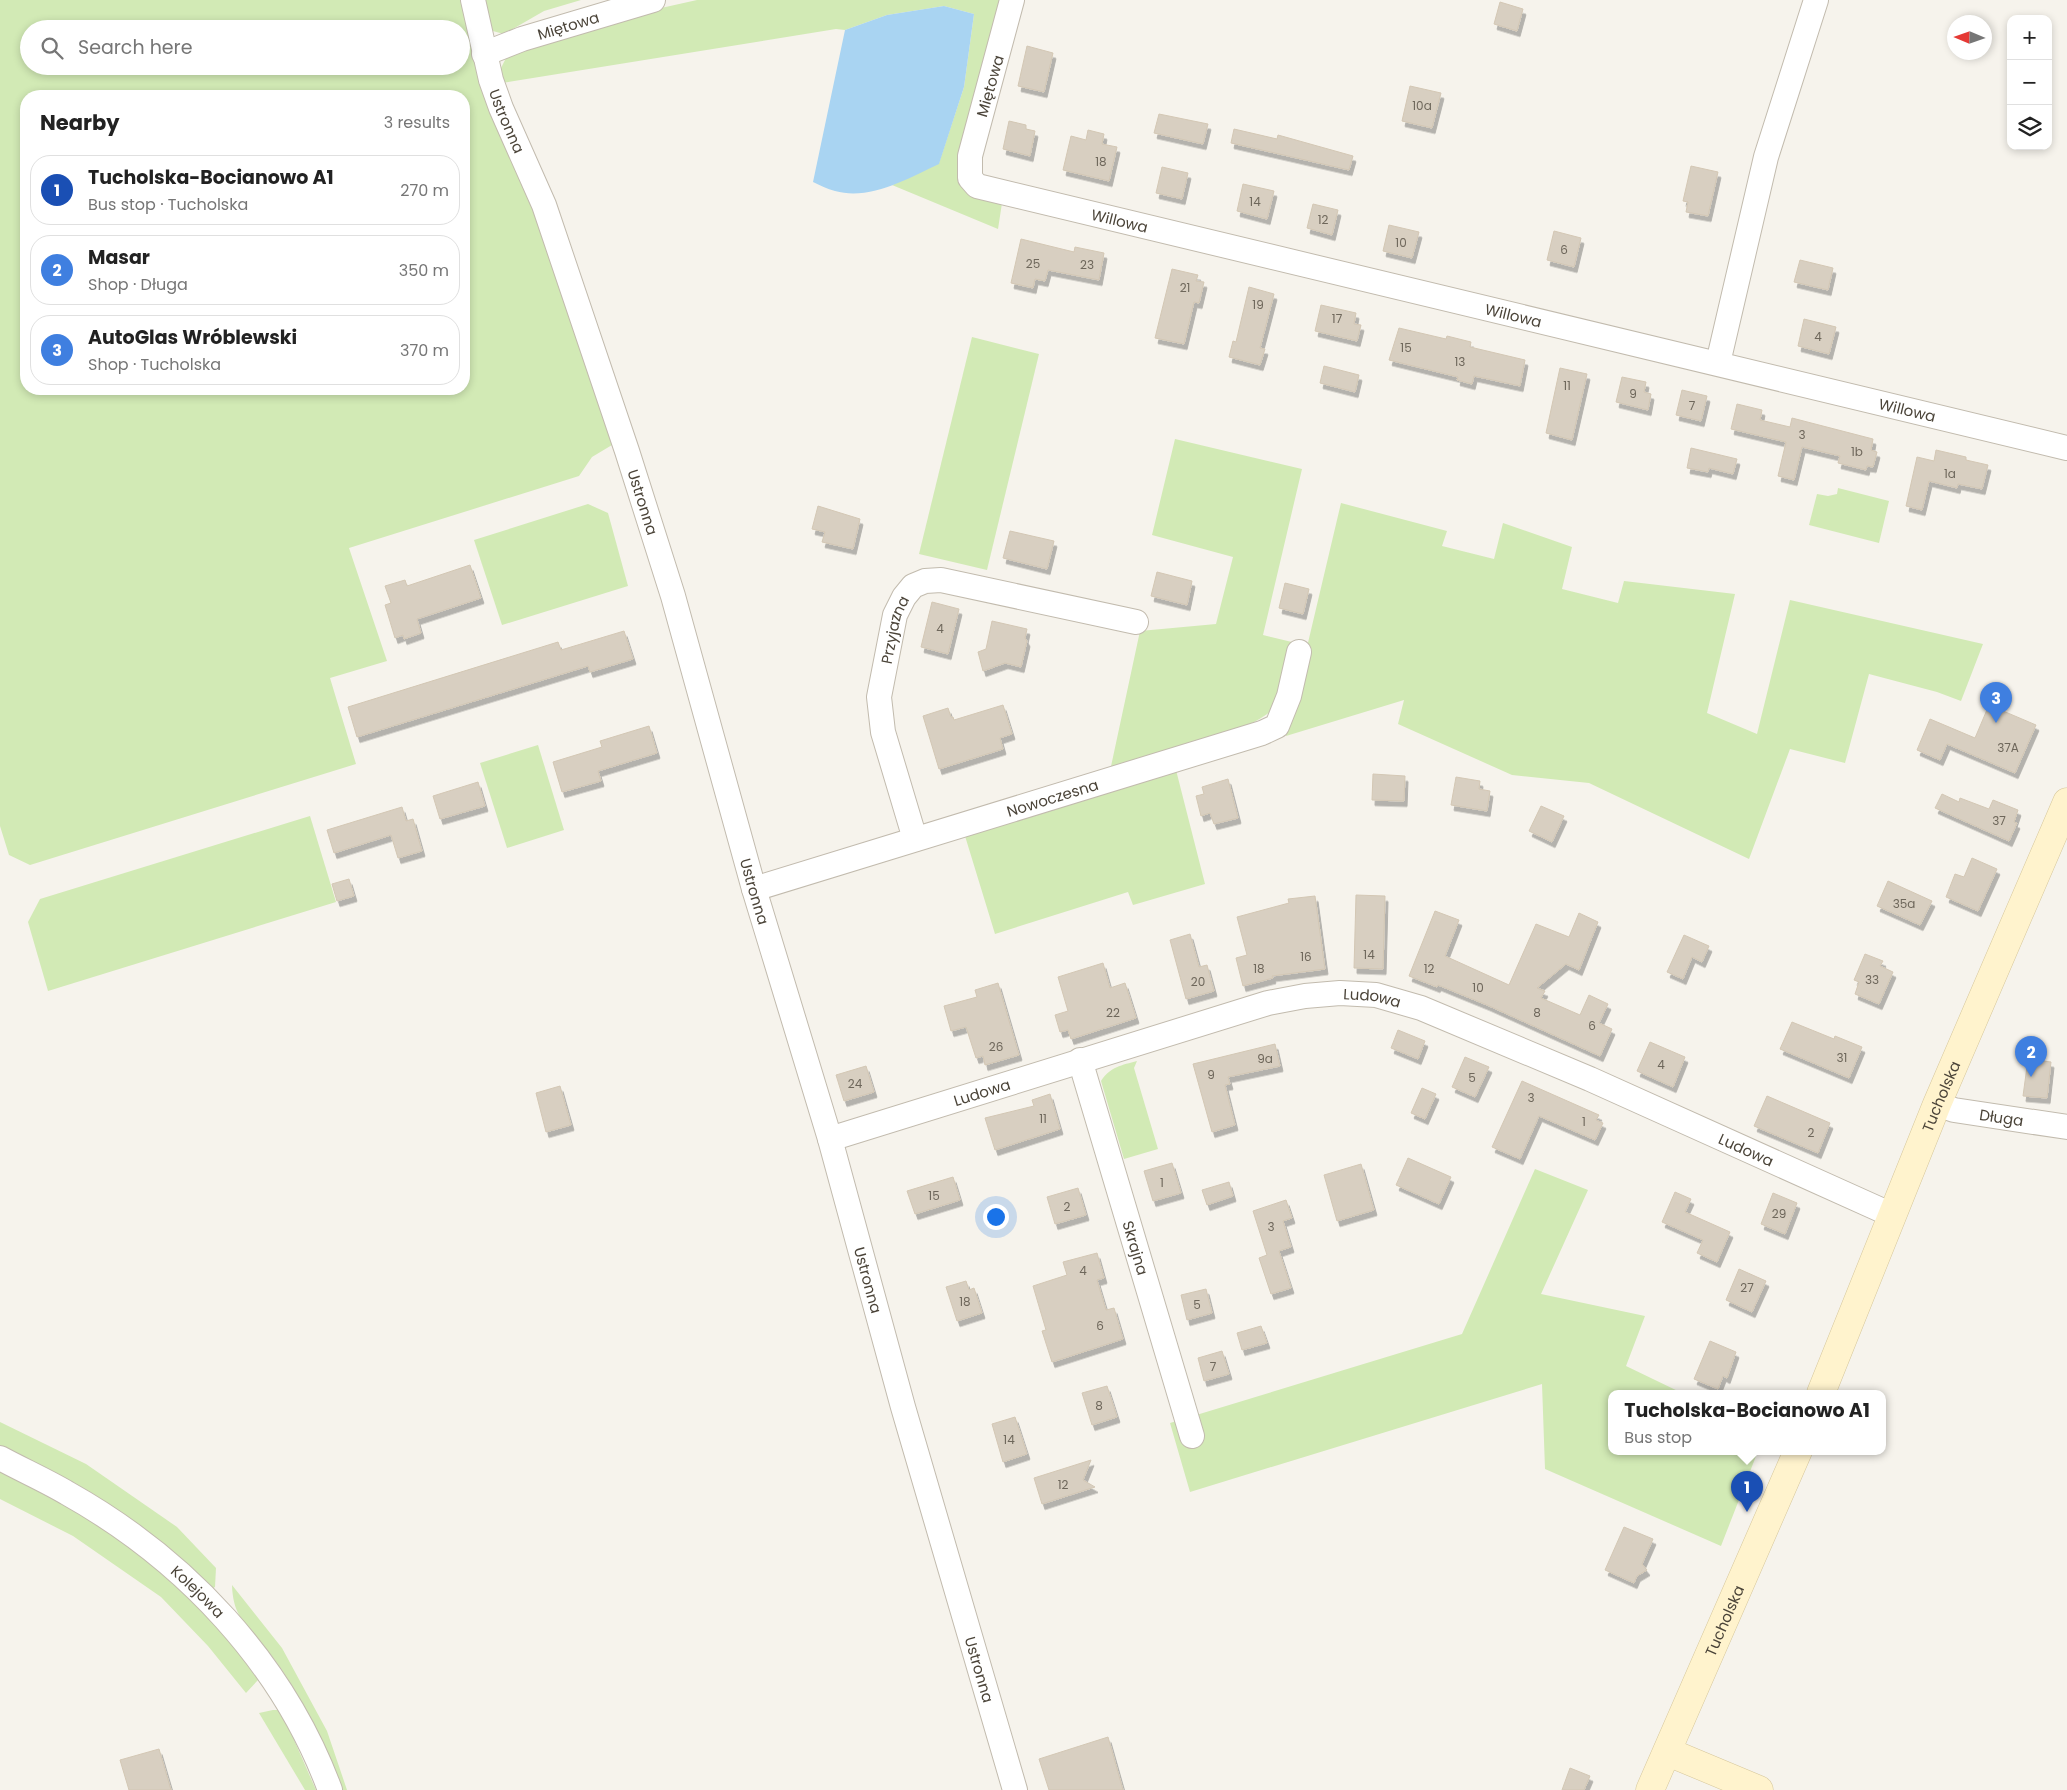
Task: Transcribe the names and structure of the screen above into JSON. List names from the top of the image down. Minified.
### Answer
{"streets":{"main road":["Tucholska"],"street":["Miętowa","Ustronna","Willowa","Przyjazna","Nowoczesna","Ludowa","Długa","Skrajna","Kolejowa"]},"crossings":[["Miętowa","Ustronna"],["Miętowa","Willowa"],["Ustronna","Nowoczesna"],["Ustronna","Ludowa"],["Przyjazna","Nowoczesna"],["Ludowa","Tucholska"],["Ludowa","Skrajna"],["Tucholska","Długa"]],"house_numbers":["10a","18","14","12","10","6","25","23","21","19","17","4","15","13","11","9","7","3","1b","1a","4","37A","37","35a","14","16","18","12","33","20","10","22","8","6","26","31","9a","4","9","5","24","3","11","1","2","1","15","2","29","3","4","27","18","5","6","7","8","14","12"],"north":"left","page":{"map_buttons":["+","−"],"search":"Search here","heading":["Nearby","3 results"],"list":[{"mark":"1","name":"Tucholska-Bocianowo A1","note":"Bus stop · Tucholska","value":"270 m"},{"mark":"2","name":"Masar","note":"Shop · Długa","value":"350 m"},{"mark":"3","name":"AutoGlas Wróblewski","note":"Shop · Tucholska","value":"370 m"}],"pins":["3","2","1"],"popup":["Tucholska-Bocianowo A1","Bus stop"]}}
